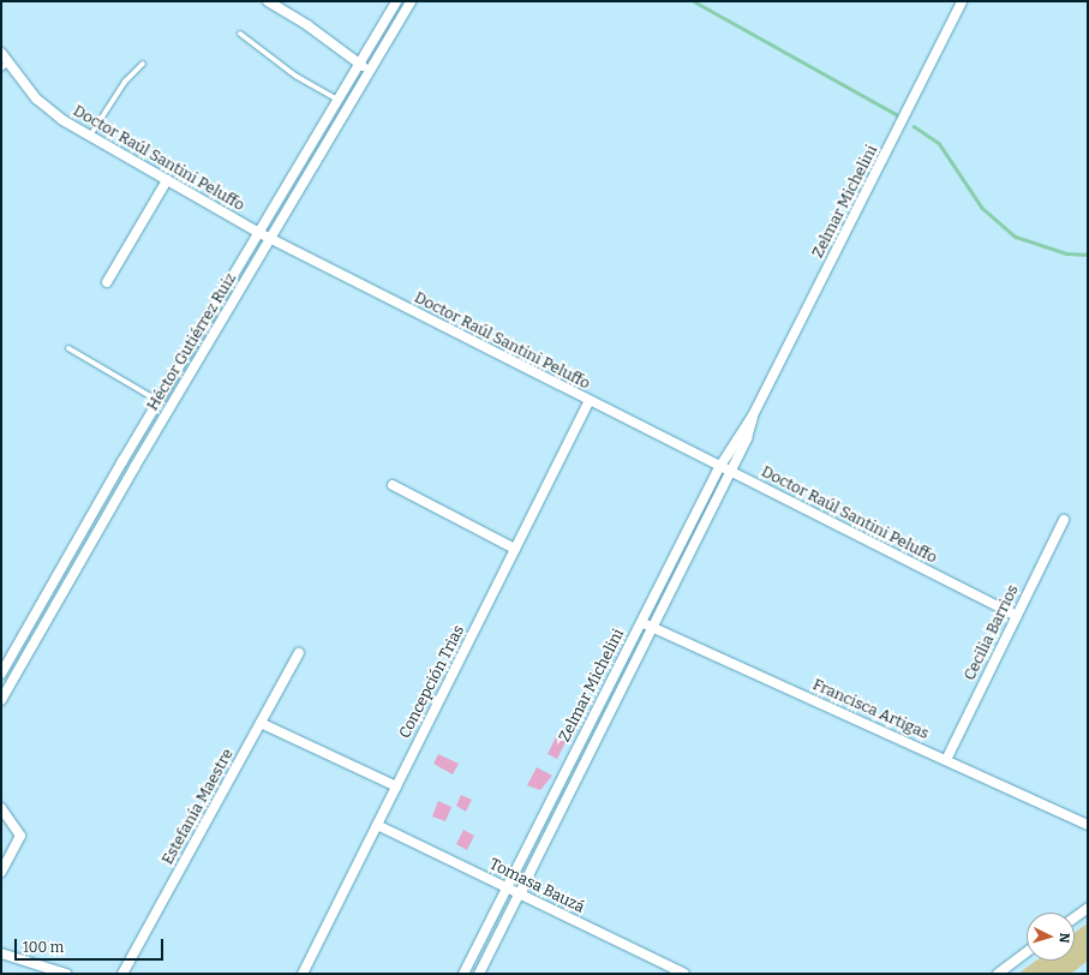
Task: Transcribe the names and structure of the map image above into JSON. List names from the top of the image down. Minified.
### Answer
{"streets":{"street":["Doctor Raúl Santini Peluffo","Zelmar Michelini","Héctor Gutiérrez Ruiz","Cecilia Barrios","Concepción Trias","Francisca Artigas","Estefanía Maestre","Tomasa Bauzá"]},"crossings":[["Doctor Raúl Santini Peluffo","Zelmar Michelini"],["Doctor Raúl Santini Peluffo","Héctor Gutiérrez Ruiz"],["Doctor Raúl Santini Peluffo","Cecilia Barrios"],["Doctor Raúl Santini Peluffo","Concepción Trias"],["Zelmar Michelini","Francisca Artigas"],["Zelmar Michelini","Tomasa Bauzá"],["Cecilia Barrios","Francisca Artigas"],["Concepción Trias","Tomasa Bauzá"]],"scale_bar":"100 m","north":"right"}
